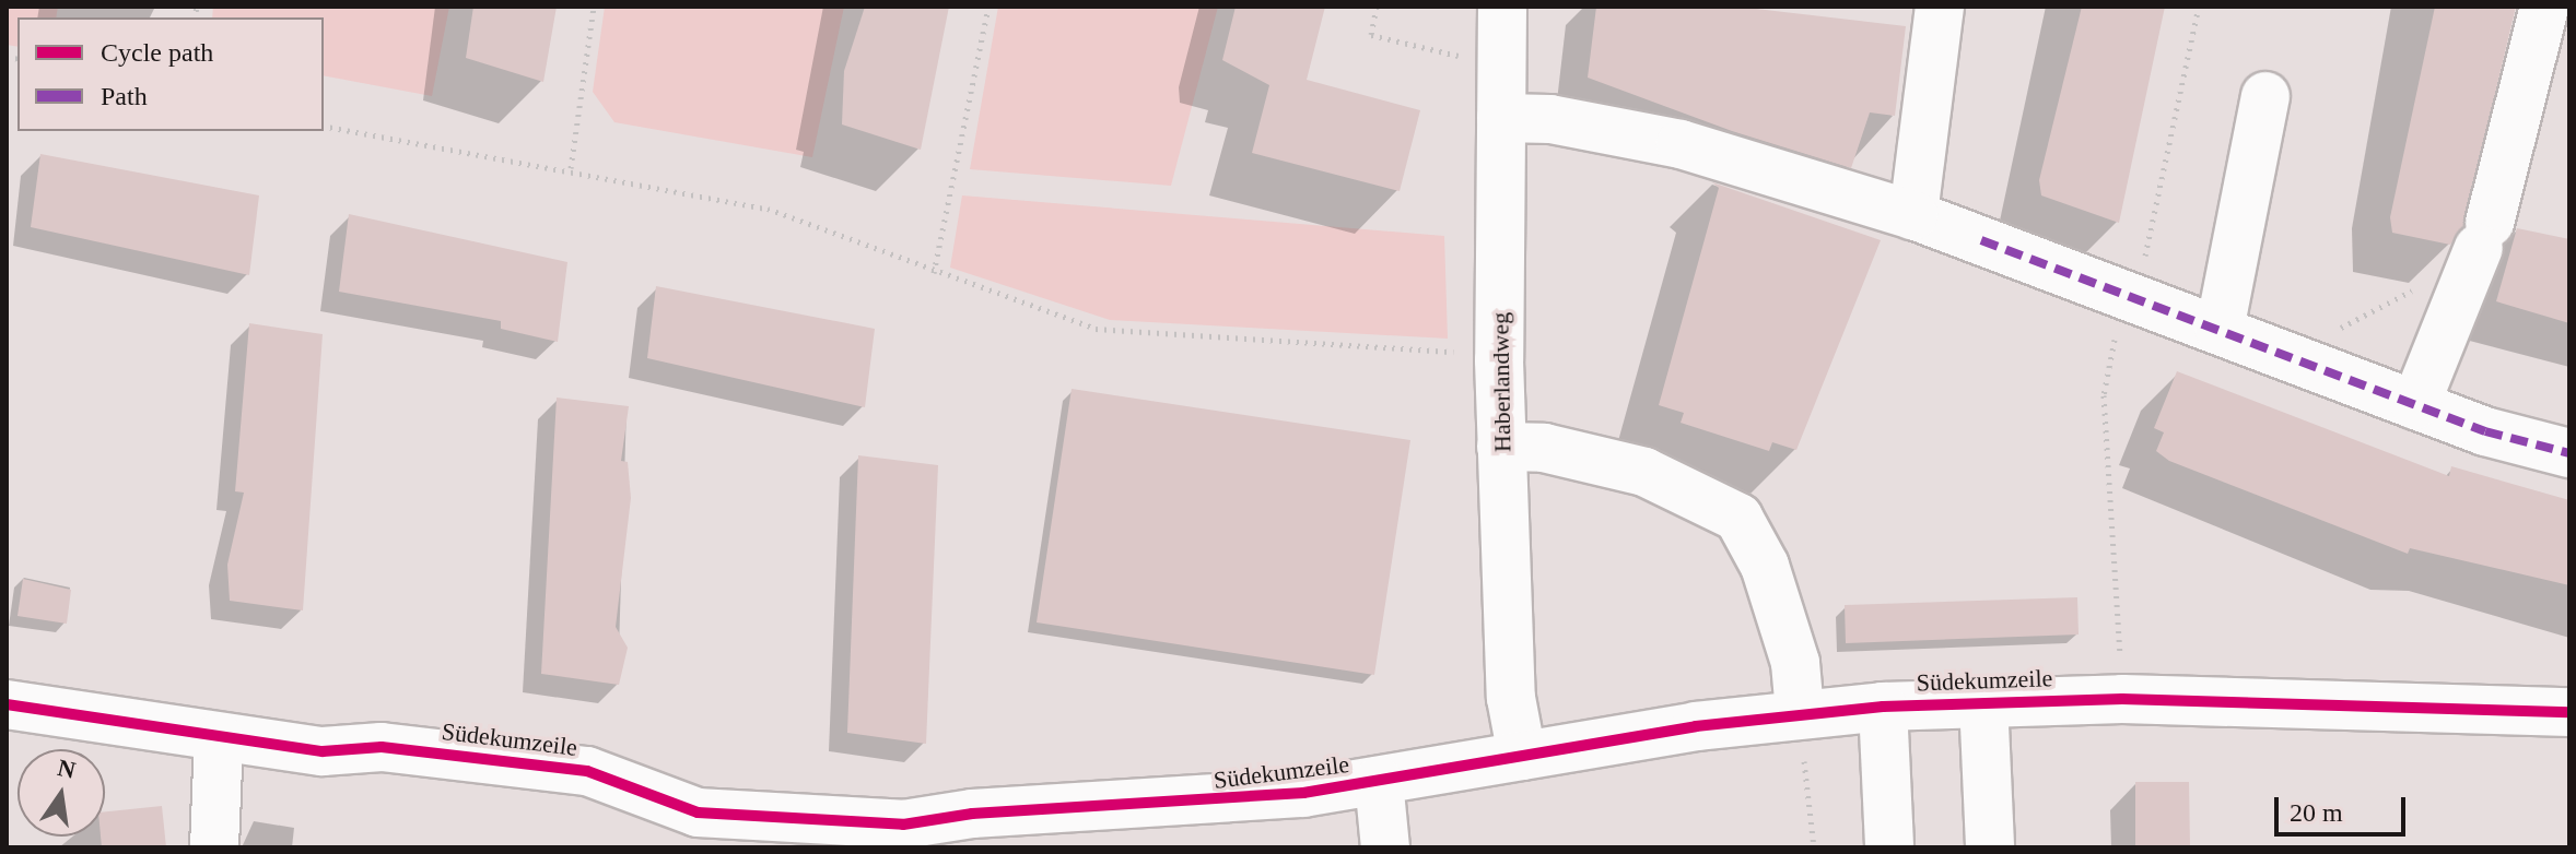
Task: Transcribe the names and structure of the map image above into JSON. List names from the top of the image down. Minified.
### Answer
{"streets":{"street":["Haberlandweg","Südekumzeile"]},"crossings":[["Haberlandweg","Südekumzeile"]],"legend":["Cycle path","Path"],"scale_bar":"20 m","north":"top"}
